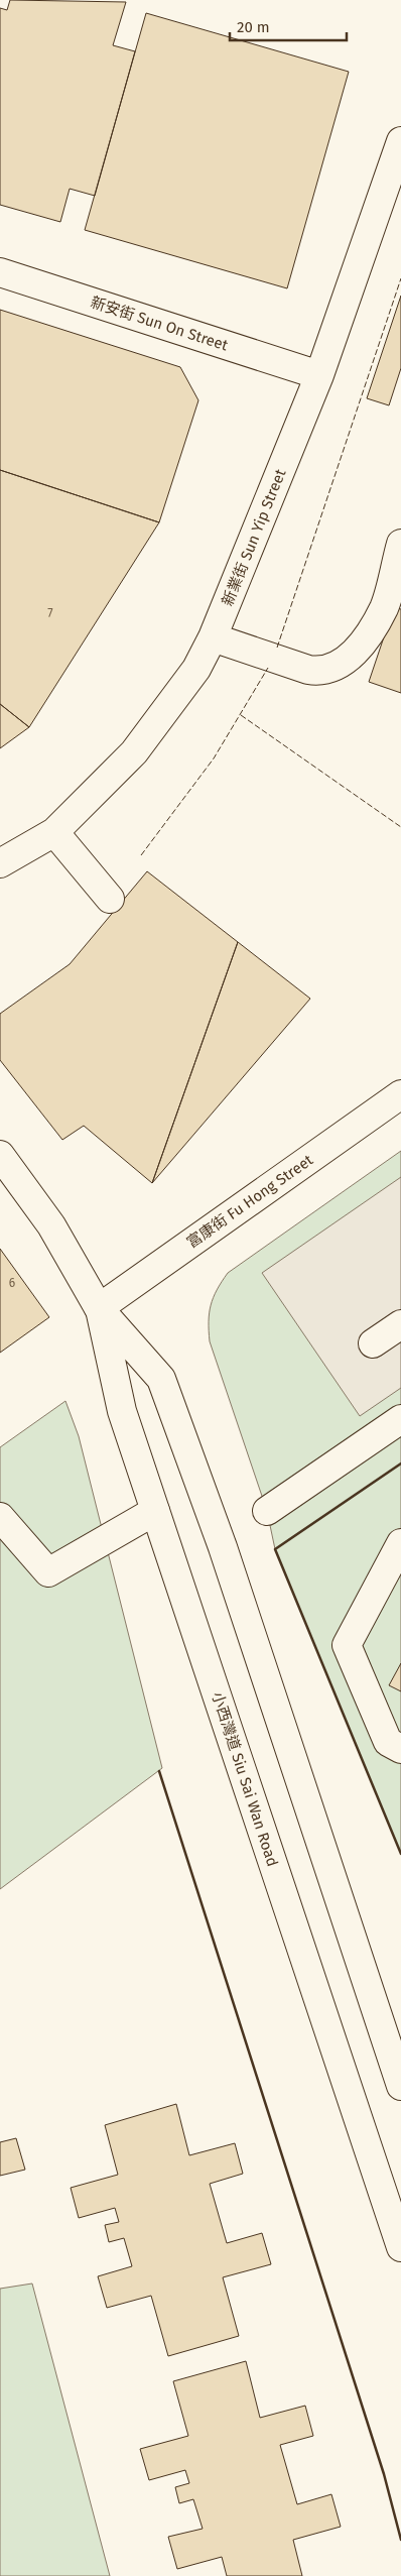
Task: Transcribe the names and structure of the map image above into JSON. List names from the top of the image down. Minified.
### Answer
{"streets":{"street":["新安街 Sun On Street","新業街 Sun Yip Street","富康街 Fu Hong Street","小西灣道 Siu Sai Wan Road"]},"crossings":[["新安街 Sun On Street","新業街 Sun Yip Street"],["富康街 Fu Hong Street","小西灣道 Siu Sai Wan Road"]],"house_numbers":["7","6"],"scale_bar":"20 m"}
